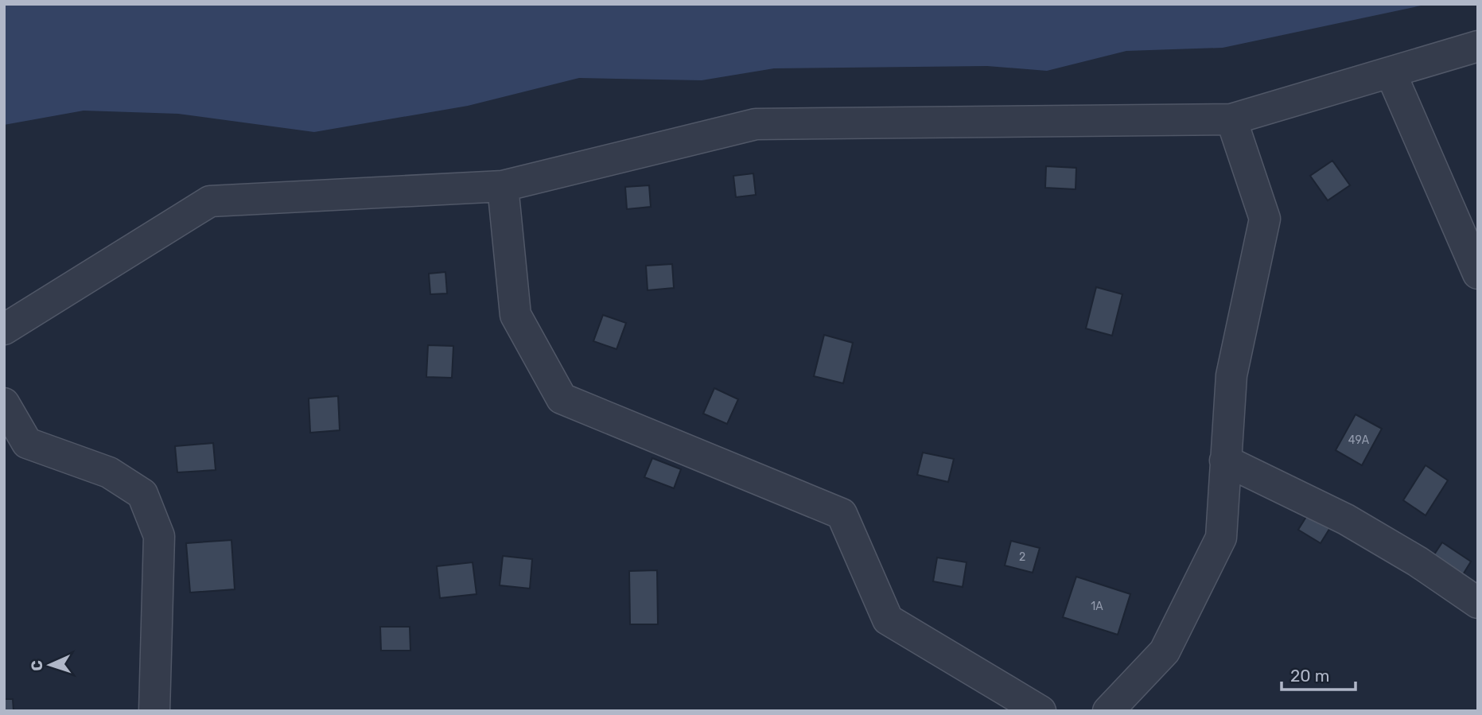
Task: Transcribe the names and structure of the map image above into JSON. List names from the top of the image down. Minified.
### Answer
{"house_numbers":["49А","2","1А"],"scale_bar":"20 m","north":"left"}
